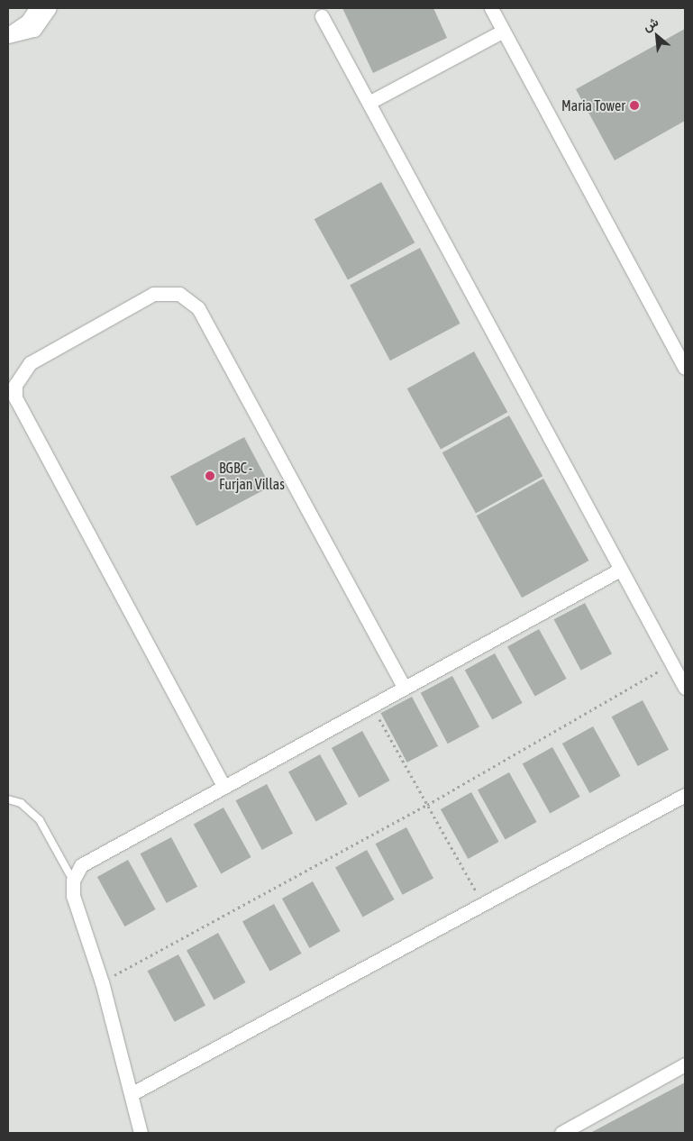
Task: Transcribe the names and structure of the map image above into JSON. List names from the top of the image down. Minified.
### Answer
{"places":["Maria Tower","BGBC - Furjan Villas"],"north":"top left"}
